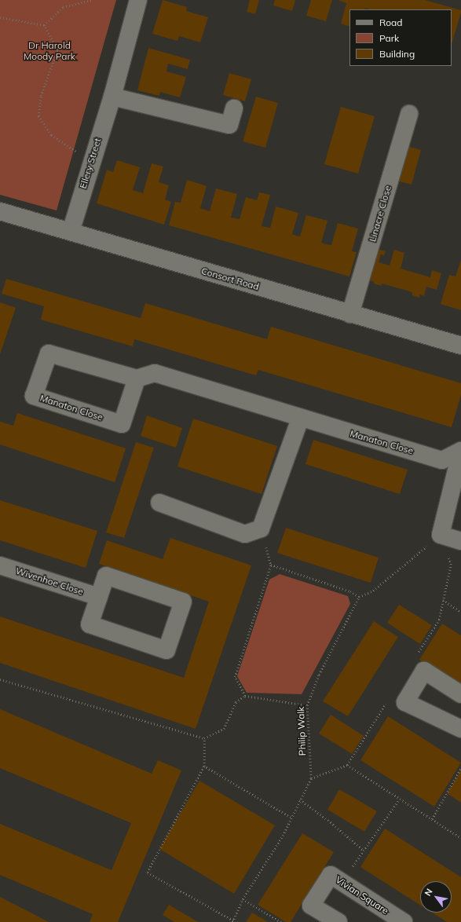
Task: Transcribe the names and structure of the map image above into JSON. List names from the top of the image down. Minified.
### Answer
{"streets":{"street":["Ellery Street","Linacre Close","Consort Road","Manaton Close","Wivenhoe Close","Vivian Square"],"path":["Philip Walk"]},"crossings":[["Ellery Street","Consort Road"],["Linacre Close","Consort Road"]],"parks":["Dr Harold Moody Park"],"legend":["Road","Park","Building"],"north":"top left"}
